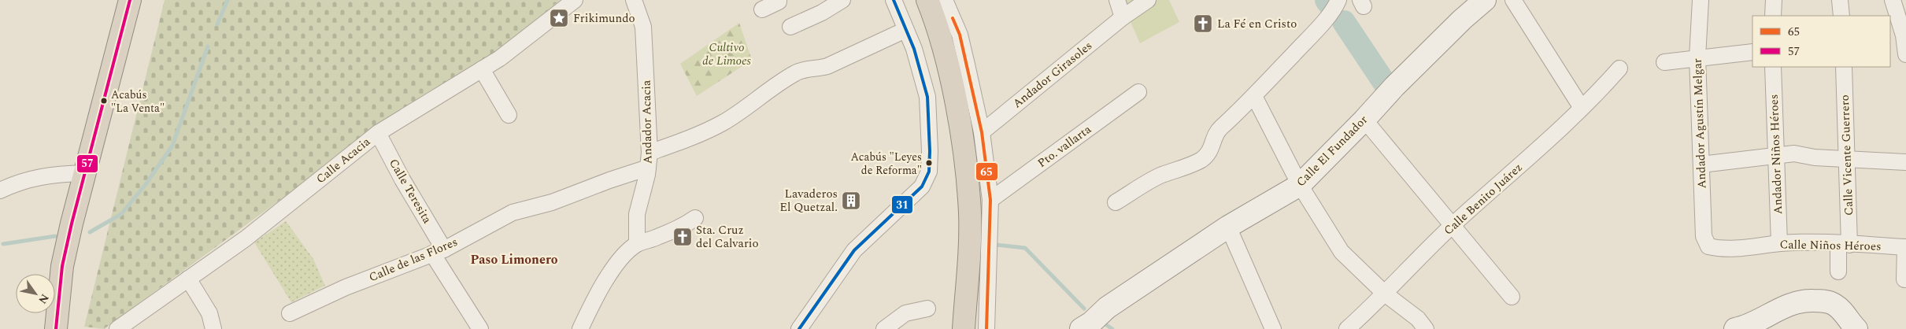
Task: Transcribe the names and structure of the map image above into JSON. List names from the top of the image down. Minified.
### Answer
{"streets":{"street":["Andador Girasoles","Andador Acacia","Andador Agustín Melgar","Pto. vallarta","Calle El Fundador","Andador Niños Héroes","Calle Vicente Guerrero","Calle Acacia","Calle Teresita","Calle Benito Juárez","Calle Niños Héroes","Calle de las Flores"]},"crossings":[["Andador Acacia","Calle de las Flores"],["Andador Agustín Melgar","Calle Niños Héroes"],["Andador Niños Héroes","Calle Niños Héroes"],["Calle Vicente Guerrero","Calle Niños Héroes"],["Calle Acacia","Calle Teresita"],["Calle Teresita","Calle de las Flores"]],"districts":["Paso Limonero"],"parks":["Cultivo de Limoes"],"places":{"place":["Frikimundo"],"church":["La Fé en Cristo","Sta. Cruz del Calvario"],"other":["Acabús \"La Venta\"","Acabús \"Leyes de Reforma\""],"building":["Lavaderos El Quetzal."]},"lines":["transit line 57","transit line 31","transit line 65"],"legend":["65","57"],"north":"bottom right"}
